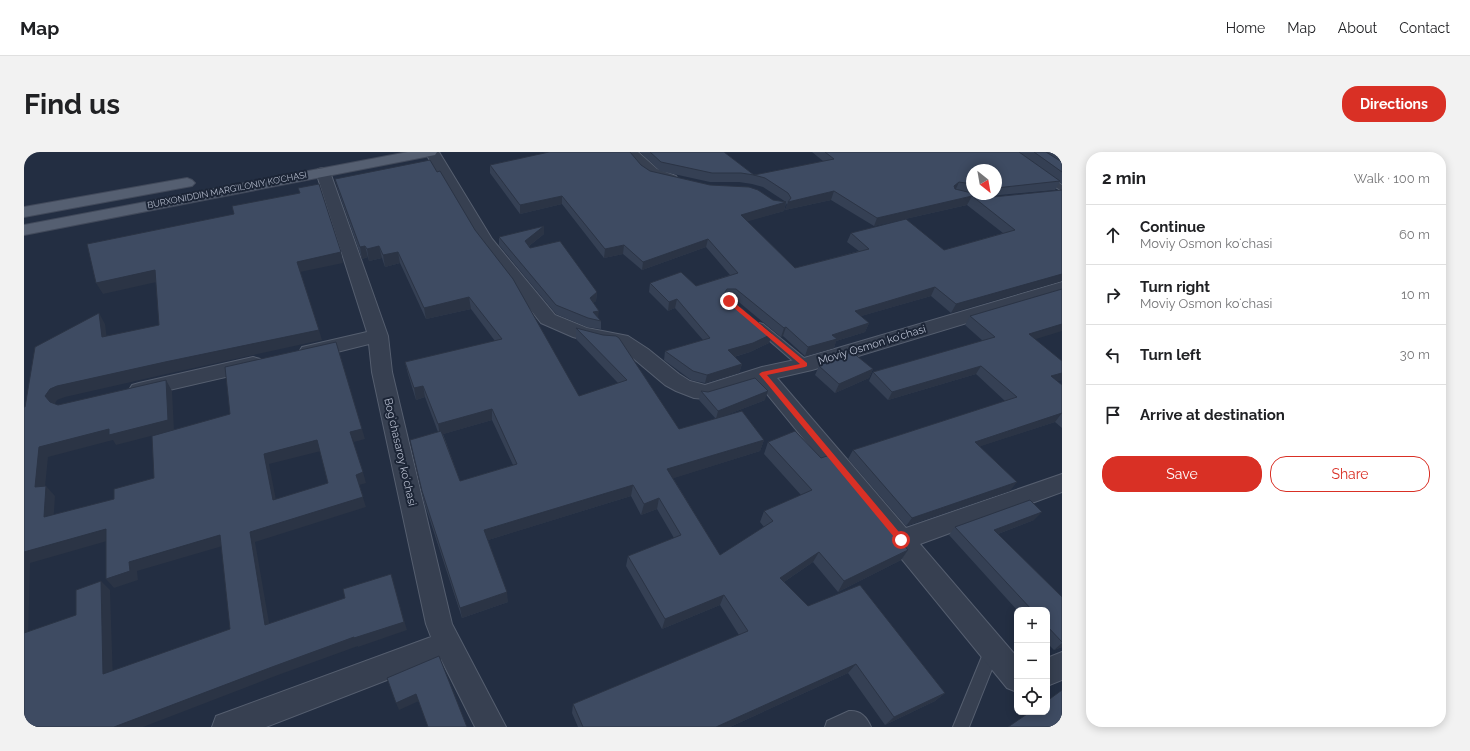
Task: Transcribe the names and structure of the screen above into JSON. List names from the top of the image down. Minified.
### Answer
{"streets":{"main road":["BURXONIDDIN MARG’ILONIY KO’CHASI"],"street":["Moviy Osmon koʻchasi","Bogʻchasaroy koʻchasi"]},"crossings":[["BURXONIDDIN MARG’ILONIY KO’CHASI","Moviy Osmon koʻchasi"],["BURXONIDDIN MARG’ILONIY KO’CHASI","Bogʻchasaroy koʻchasi"]],"north":"bottom right","page":{"header":"Map","nav":["Home","Map","About","Contact"],"buttons":["Directions",["Save","Share"]],"title":"Find us","heading":["2 min","Walk · 100 m"],"list":[["Continue","Moviy Osmon koʻchasi","60 m"],["Turn right","Moviy Osmon koʻchasi","10 m"],["Turn left","30 m"],"Arrive at destination"],"map_buttons":["+","−"]}}
